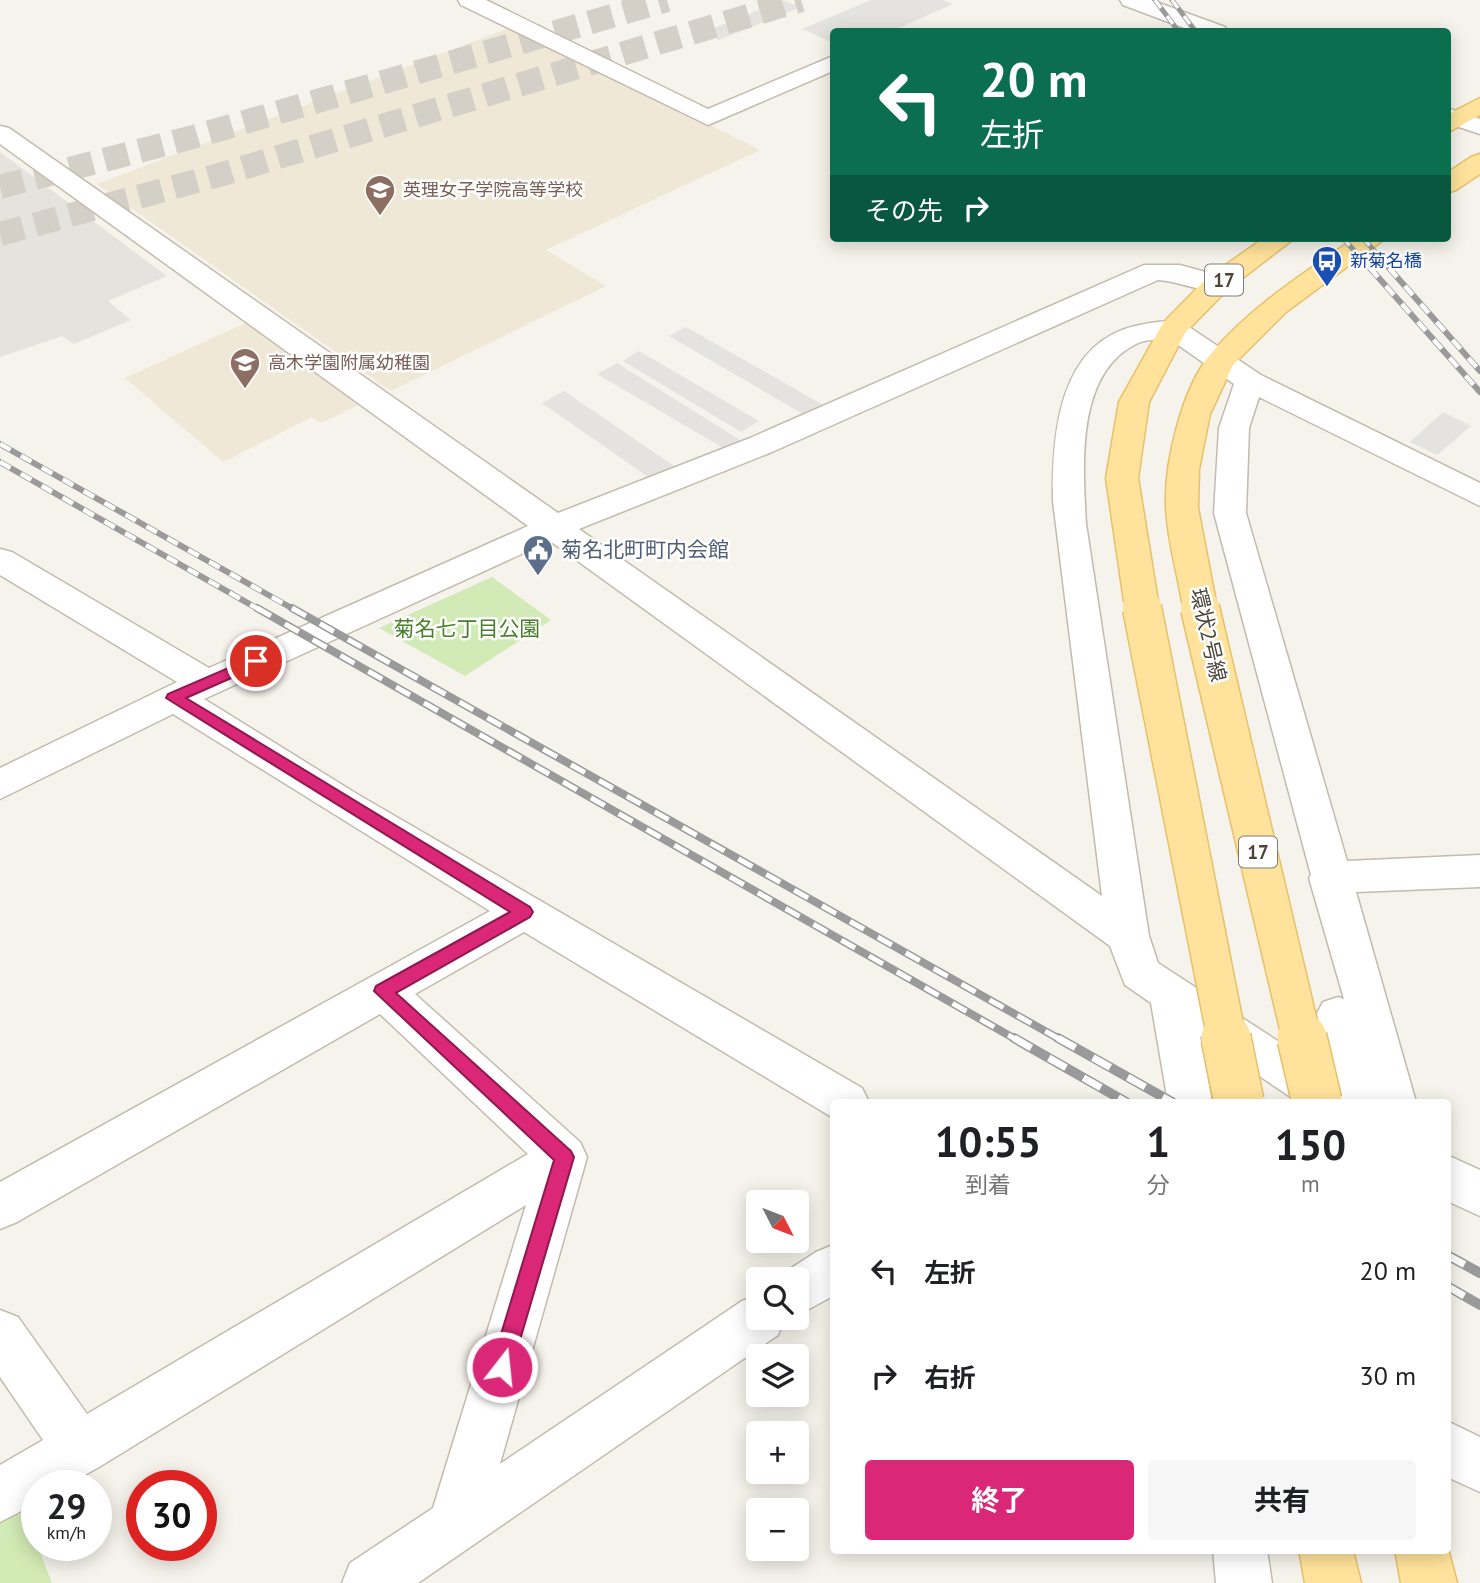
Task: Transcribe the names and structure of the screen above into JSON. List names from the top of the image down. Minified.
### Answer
{"streets":{"main road":["17","環状2号線"]},"parks":["菊名七丁目公園"],"places":{"school or university":["英理女子学院高等学校","高木学園附属幼稚園"],"bus stop":["新菊名橋"],"public building":["菊名北町町内会館"]},"north":"bottom right","page":{"turn":["20 m","左折"],"then":"その先","eta":["10:55","到着","1","分","150","m"],"map_buttons":["+","−"],"list":[{"name":"左折","value":"20 m"},{"name":"右折","value":"30 m"}],"buttons":["終了","共有"],"speed":"29 km/h","limit":"30"}}
